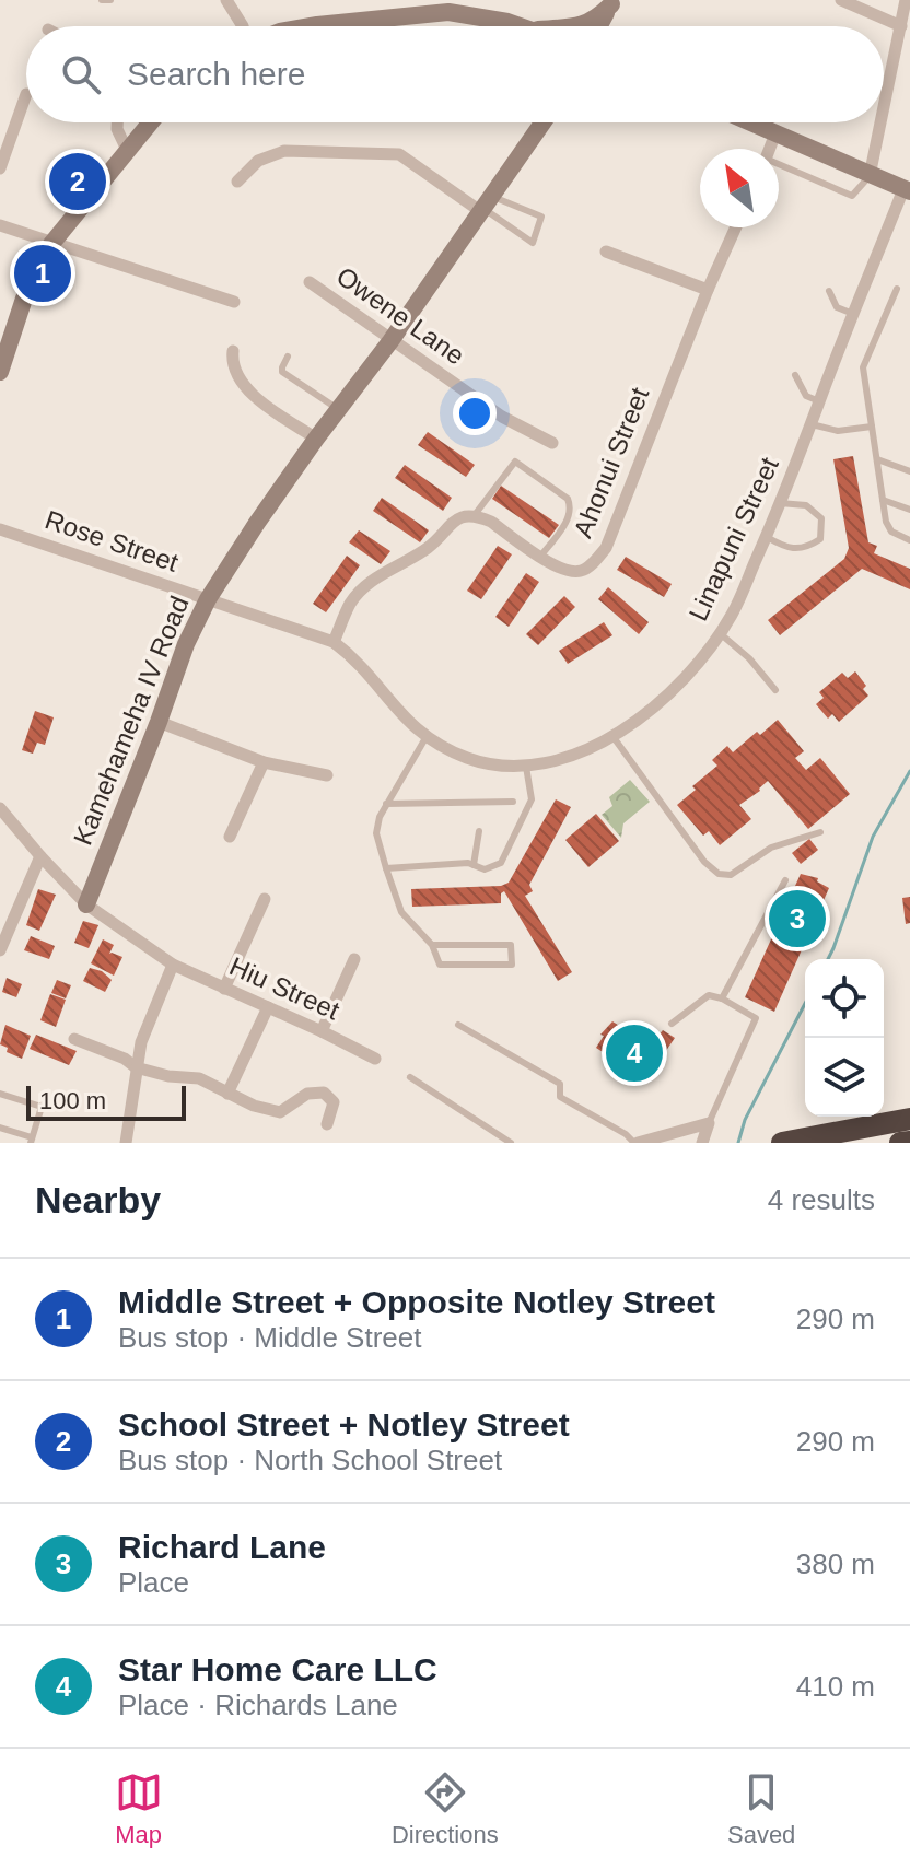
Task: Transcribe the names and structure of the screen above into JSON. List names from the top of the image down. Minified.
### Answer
{"streets":{"main road":["Kamehameha IV Road"],"street":["Owene Lane","Ahonui Street","Linapuni Street","Rose Street","Hiu Street"]},"crossings":[["Owene Lane","Kamehameha IV Road"],["Linapuni Street","Rose Street"],["Linapuni Street","Kamehameha IV Road"],["Rose Street","Kamehameha IV Road"]],"scale_bar":"100 m","north":"top left","page":{"search":"Search here","pins":["2","1","3","4"],"scale":"100 m","heading":["Nearby","4 results"],"list":[{"mark":"1","name":"Middle Street + Opposite Notley Street","note":"Bus stop · Middle Street","value":"290 m"},{"mark":"2","name":"School Street + Notley Street","note":"Bus stop · North School Street","value":"290 m"},{"mark":"3","name":"Richard Lane","note":"Place","value":"380 m"},{"mark":"4","name":"Star Home Care LLC","note":"Place · Richards Lane","value":"410 m"}],"nav":["Map","Directions","Saved"]}}
